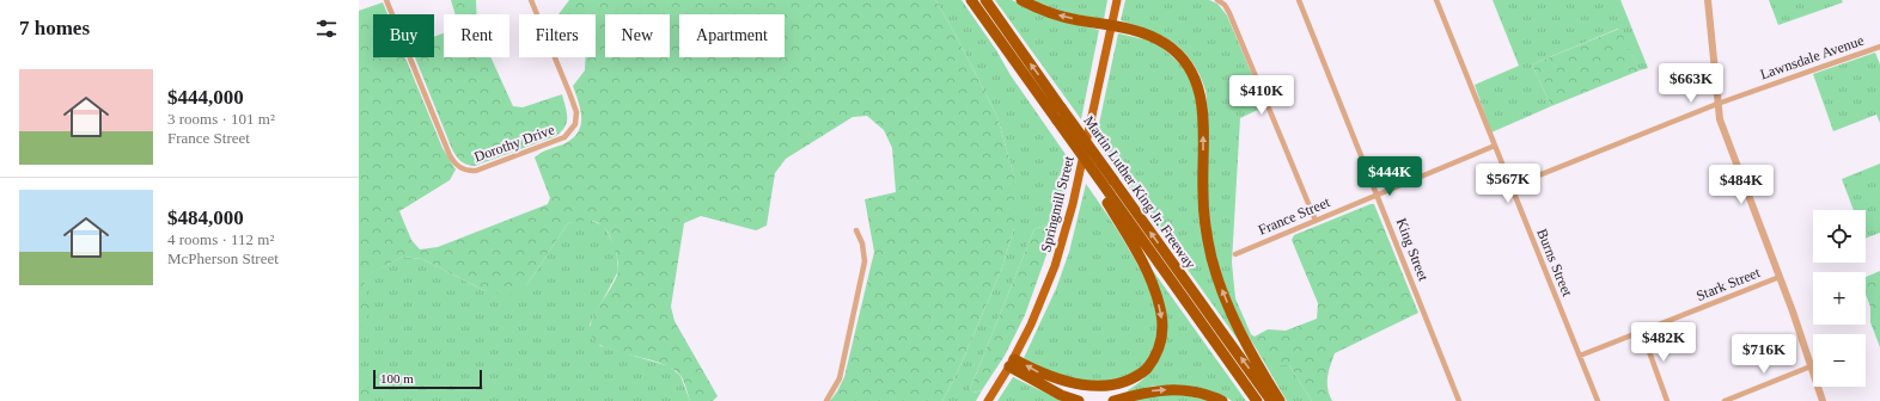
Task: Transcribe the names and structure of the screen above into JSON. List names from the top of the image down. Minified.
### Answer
{"streets":{"highway":["Martin Luther King Jr. Freeway"],"main road":["Springmill Street"],"street":["Lawnsdale Avenue","Dorothy Drive","France Street","King Street","Burns Street","Stark Street"]},"crossings":[["Lawnsdale Avenue","Burns Street"],["France Street","King Street"],["France Street","Burns Street"],["Burns Street","Stark Street"]],"scale_bar":"100 m","page":{"heading":"7 homes","chip":["Buy","Rent","Filters","New","Apartment"],"list":[{"name":"$444,000","note":"3 rooms · 101 m² · France Street"},{"name":"$484,000","note":"4 rooms · 112 m² · McPherson Street"}],"price":["$663K","$410K","$444K","$567K","$484K","$482K","$716K"],"map_buttons":["+","−"],"scale":"100 m"}}
